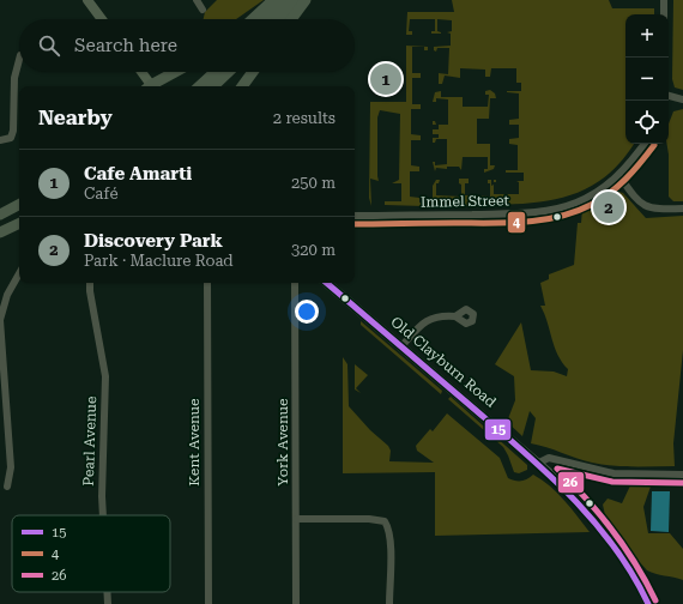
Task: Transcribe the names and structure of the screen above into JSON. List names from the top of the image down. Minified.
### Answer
{"streets":{"main road":["Old Clayburn Road"],"street":["Immel Street","Pearl Avenue","Kent Avenue","York Avenue"]},"lines":["transit line 4","transit line 15","transit line 26"],"legend":["15","4","26"],"page":{"map_buttons":["+","−"],"search":"Search here","pins":["1","2"],"heading":["Nearby","2 results"],"list":[{"mark":"1","name":"Cafe Amarti","note":"Café","value":"250 m"},{"mark":"2","name":"Discovery Park","note":"Park · Maclure Road","value":"320 m"}]}}
